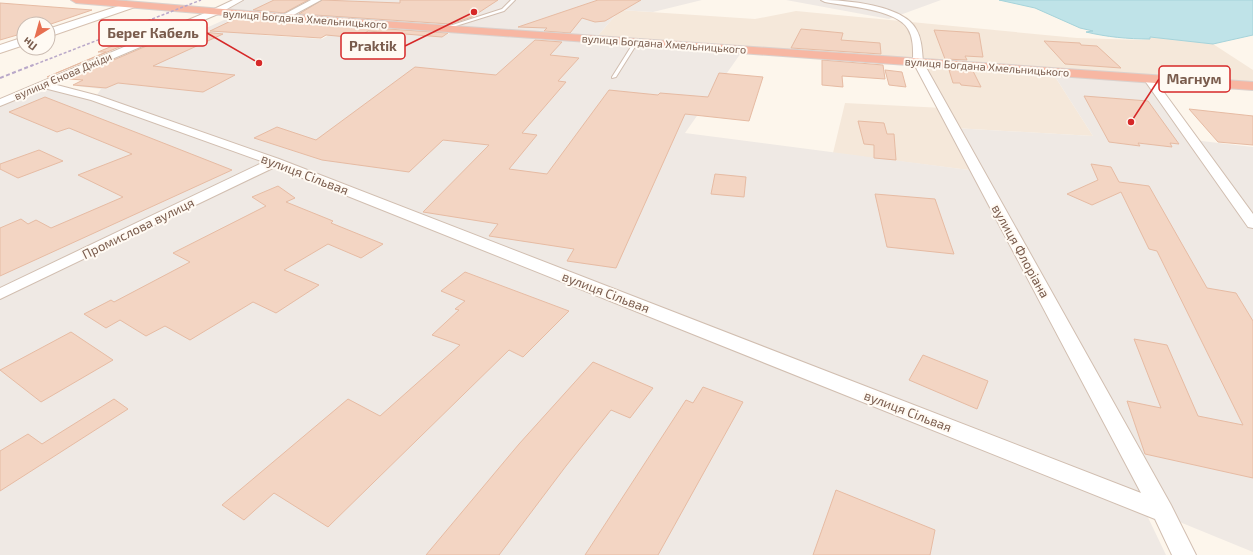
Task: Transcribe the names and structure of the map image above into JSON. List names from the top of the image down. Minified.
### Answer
{"streets":{"highway":["вулиця Богдана Хмельницького"],"street":["вулиця Єнова Джіди","вулиця Сільвая","Промислова вулиця","вулиця Флоріана"]},"crossings":[["вулиця Богдана Хмельницького","вулиця Єнова Джіди"],["вулиця Богдана Хмельницького","вулиця Флоріана"],["вулиця Єнова Джіди","вулиця Сільвая"],["вулиця Сільвая","Промислова вулиця"],["вулиця Сільвая","вулиця Флоріана"]],"places":["Praktik","Берег Кабель","Магнум"],"north":"bottom left"}
